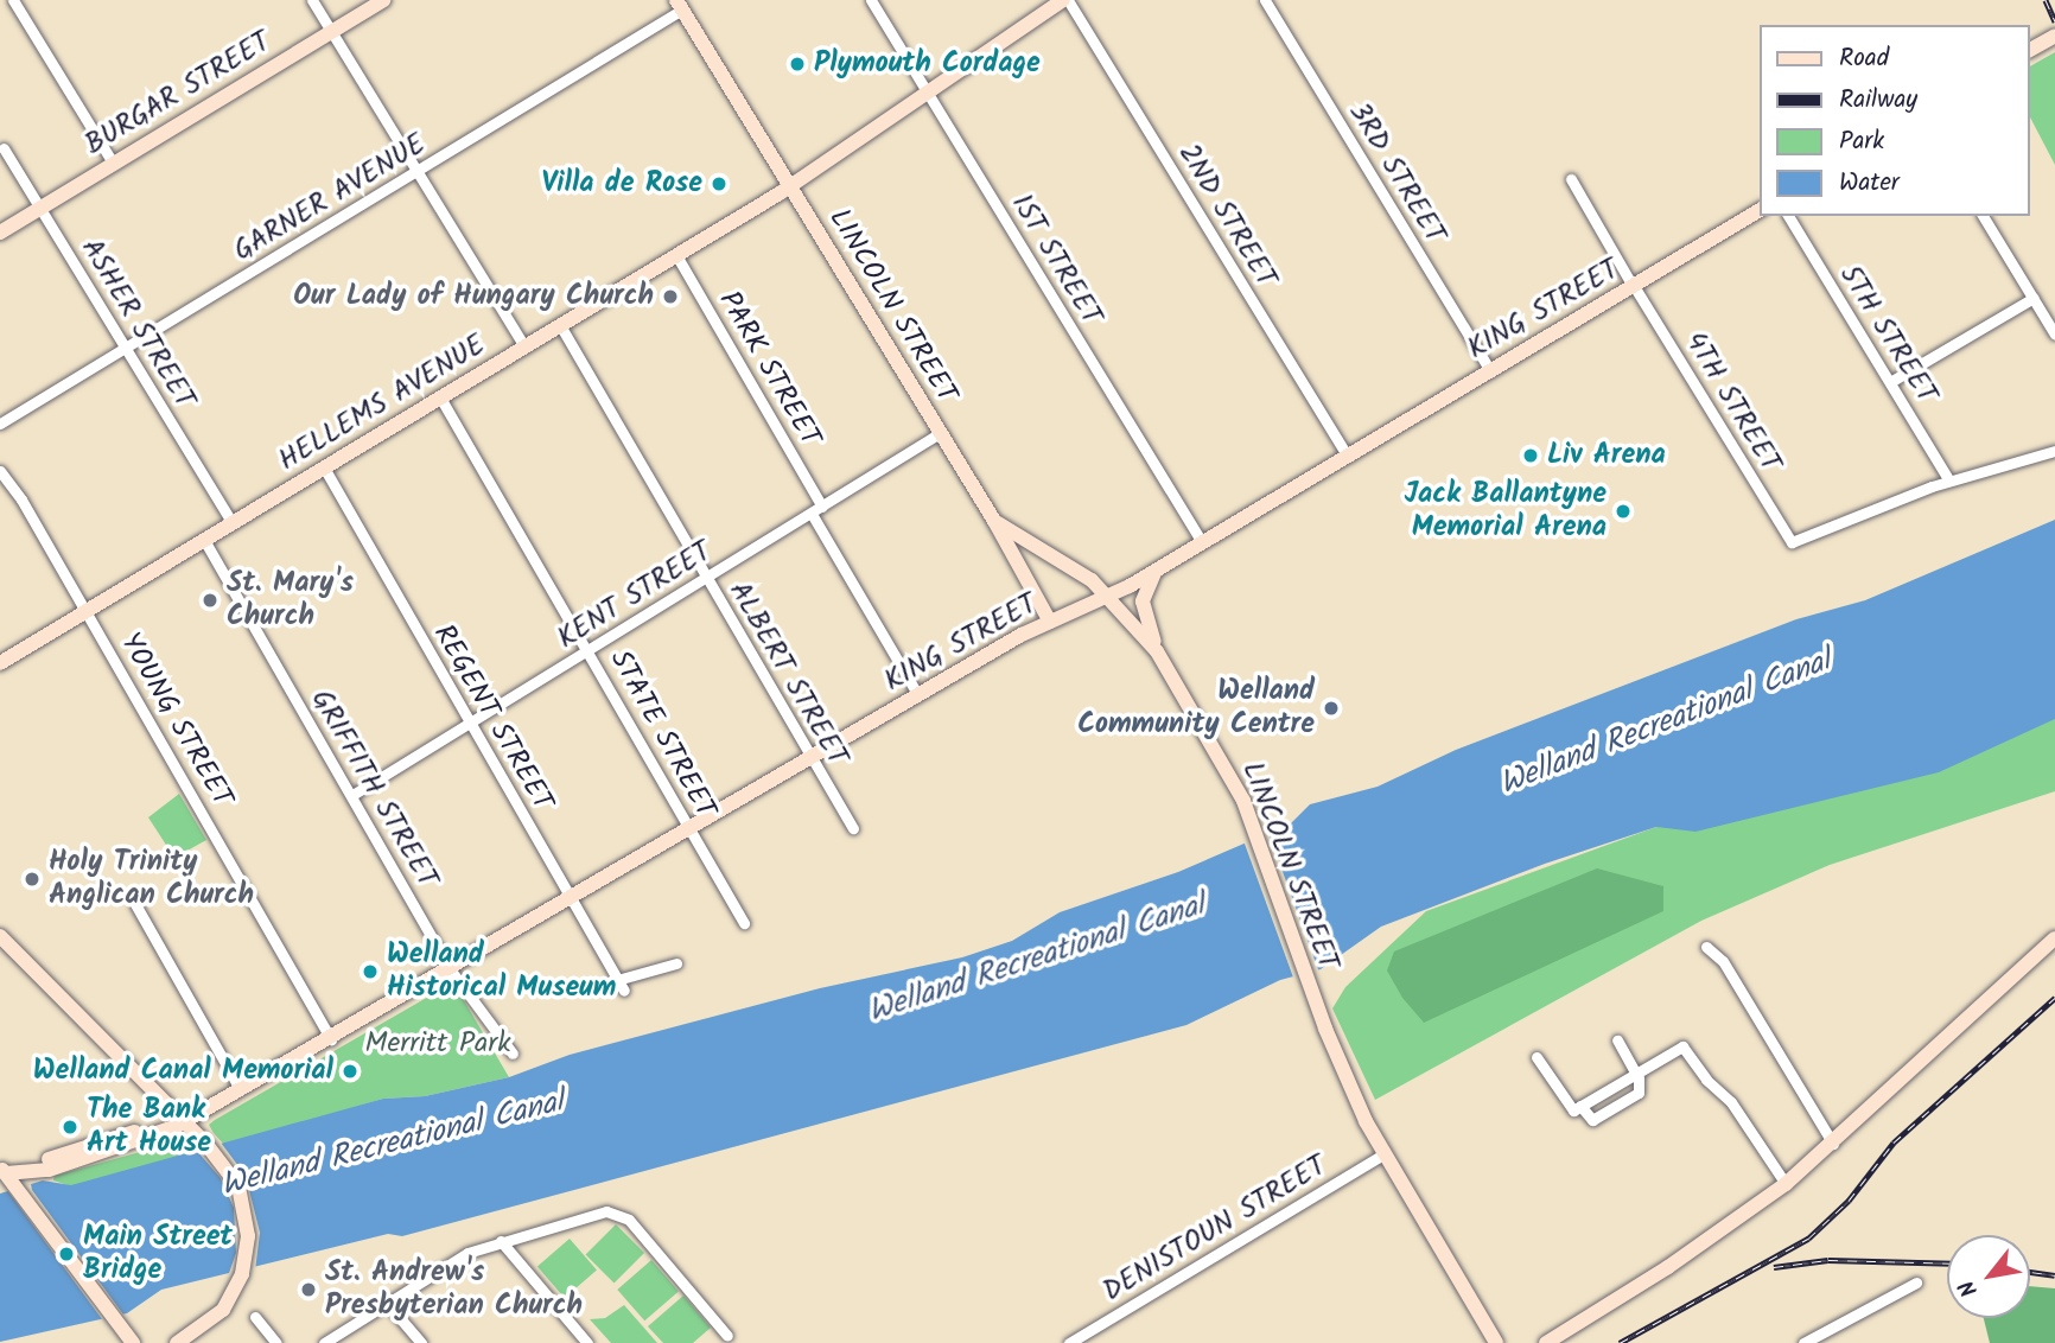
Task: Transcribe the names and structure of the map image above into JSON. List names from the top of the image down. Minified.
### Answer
{"streets":{"main road":["BURGAR STREET","LINCOLN STREET","KING STREET","HELLEMS AVENUE"],"street":["3RD STREET","GARNER AVENUE","2ND STREET","1ST STREET","ASHER STREET","5TH STREET","PARK STREET","4TH STREET","KENT STREET","ALBERT STREET","REGENT STREET","YOUNG STREET","STATE STREET","GRIFFITH STREET","DENISTOUN STREET"]},"crossings":[["BURGAR STREET","ASHER STREET"],["3RD STREET","KING STREET"],["GARNER AVENUE","LINCOLN STREET"],["GARNER AVENUE","ASHER STREET"],["2ND STREET","KING STREET"],["2ND STREET","HELLEMS AVENUE"],["1ST STREET","KING STREET"],["1ST STREET","HELLEMS AVENUE"],["LINCOLN STREET","KING STREET"],["LINCOLN STREET","HELLEMS AVENUE"],["LINCOLN STREET","KENT STREET"],["LINCOLN STREET","DENISTOUN STREET"],["KING STREET","4TH STREET"],["KING STREET","ALBERT STREET"],["KING STREET","REGENT STREET"],["KING STREET","YOUNG STREET"],["KING STREET","STATE STREET"],["KING STREET","GRIFFITH STREET"],["ASHER STREET","HELLEMS AVENUE"],["5TH STREET","4TH STREET"],["PARK STREET","HELLEMS AVENUE"],["PARK STREET","KENT STREET"],["HELLEMS AVENUE","ALBERT STREET"],["HELLEMS AVENUE","REGENT STREET"],["HELLEMS AVENUE","YOUNG STREET"],["HELLEMS AVENUE","STATE STREET"],["HELLEMS AVENUE","GRIFFITH STREET"],["KENT STREET","ALBERT STREET"],["KENT STREET","REGENT STREET"],["KENT STREET","STATE STREET"],["KENT STREET","GRIFFITH STREET"]],"water":["Welland Recreational Canal"],"parks":["Merritt Park"],"places":["Plymouth Cordage","Villa de Rose","Our Lady of Hungary Church","Liv Arena","Jack Ballantyne Memorial Arena","St. Mary's Church","Welland Community Centre","Holy Trinity Anglican Church","Welland Historical Museum","Welland Canal Memorial","The Bank Art House","Main Street Bridge","St. Andrew's Presbyterian Church"],"legend":["Road","Railway","Park","Water"],"north":"bottom left"}
